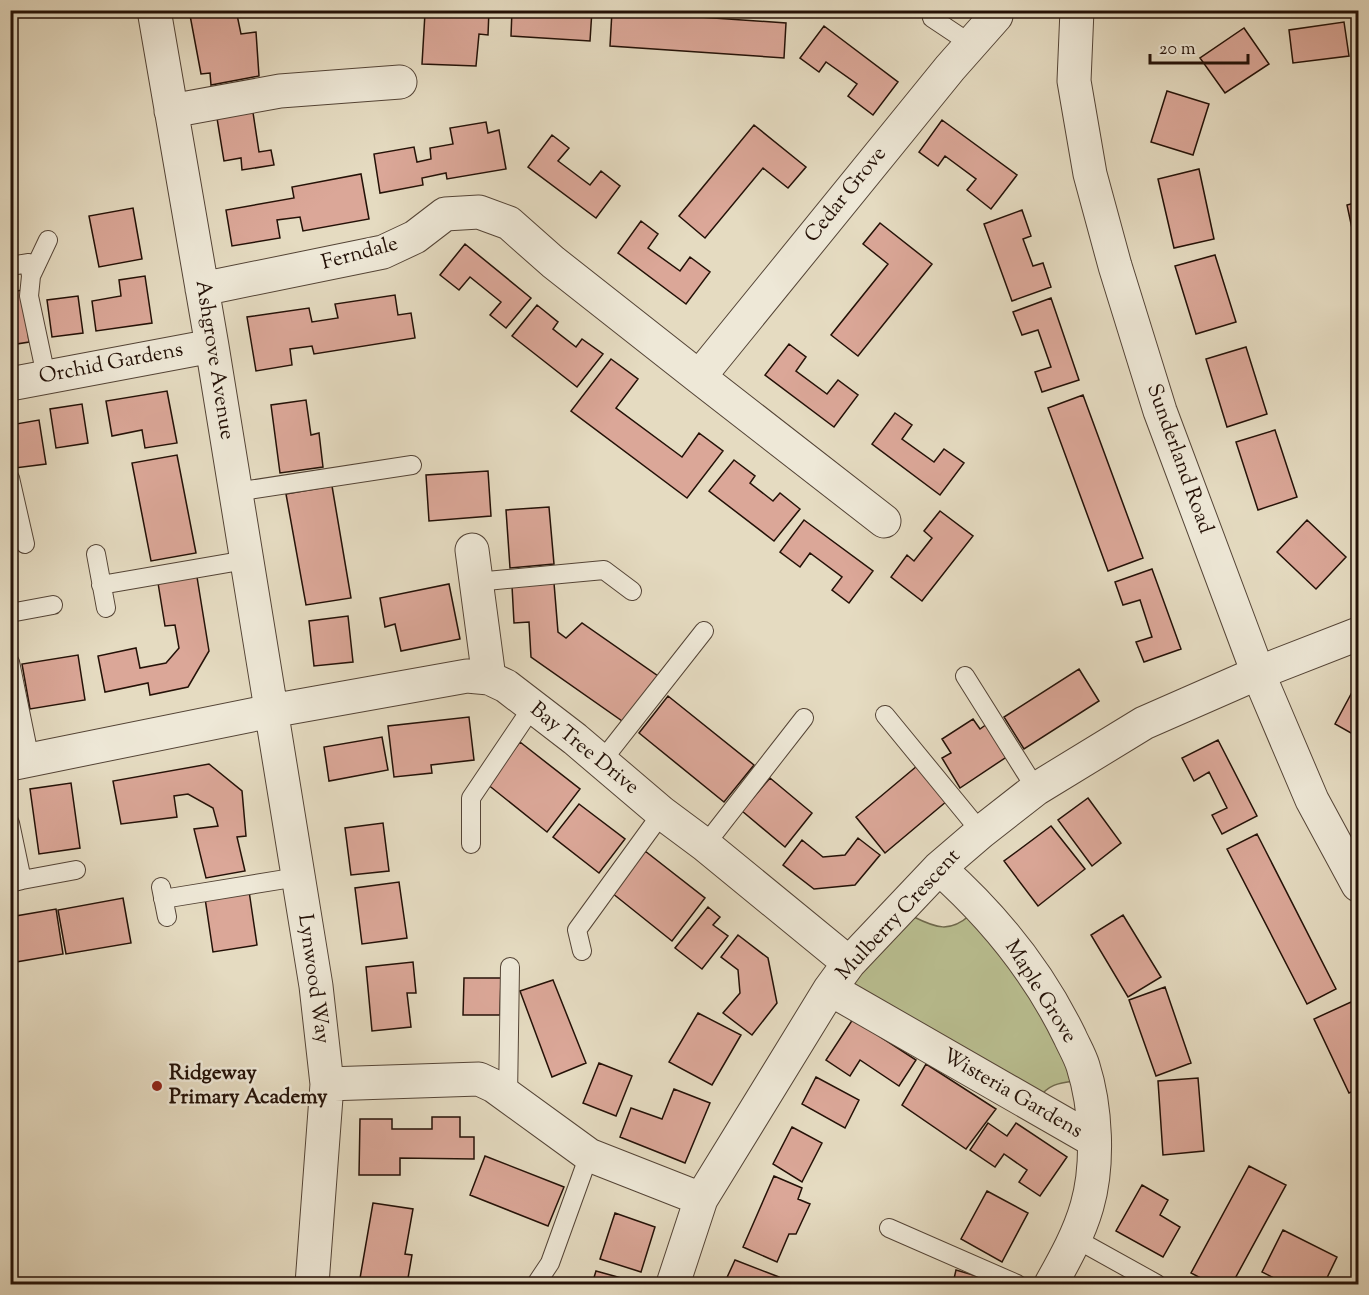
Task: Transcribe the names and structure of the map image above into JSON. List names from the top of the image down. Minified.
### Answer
{"streets":{"street":["Cedar Grove","Ferndale","Ashgrove Avenue","Orchid Gardens","Sunderland Road","Bay Tree Drive","Mulberry Crescent","Lynwood Way","Maple Grove","Wisteria Gardens"]},"crossings":[["Cedar Grove","Ferndale"],["Ferndale","Ashgrove Avenue"],["Ashgrove Avenue","Orchid Gardens"],["Ashgrove Avenue","Bay Tree Drive"],["Ashgrove Avenue","Lynwood Way"],["Sunderland Road","Mulberry Crescent"],["Bay Tree Drive","Mulberry Crescent"],["Bay Tree Drive","Lynwood Way"],["Mulberry Crescent","Maple Grove"],["Mulberry Crescent","Wisteria Gardens"],["Maple Grove","Wisteria Gardens"]],"places":["Ridgeway Primary Academy"],"scale_bar":"20 m"}
